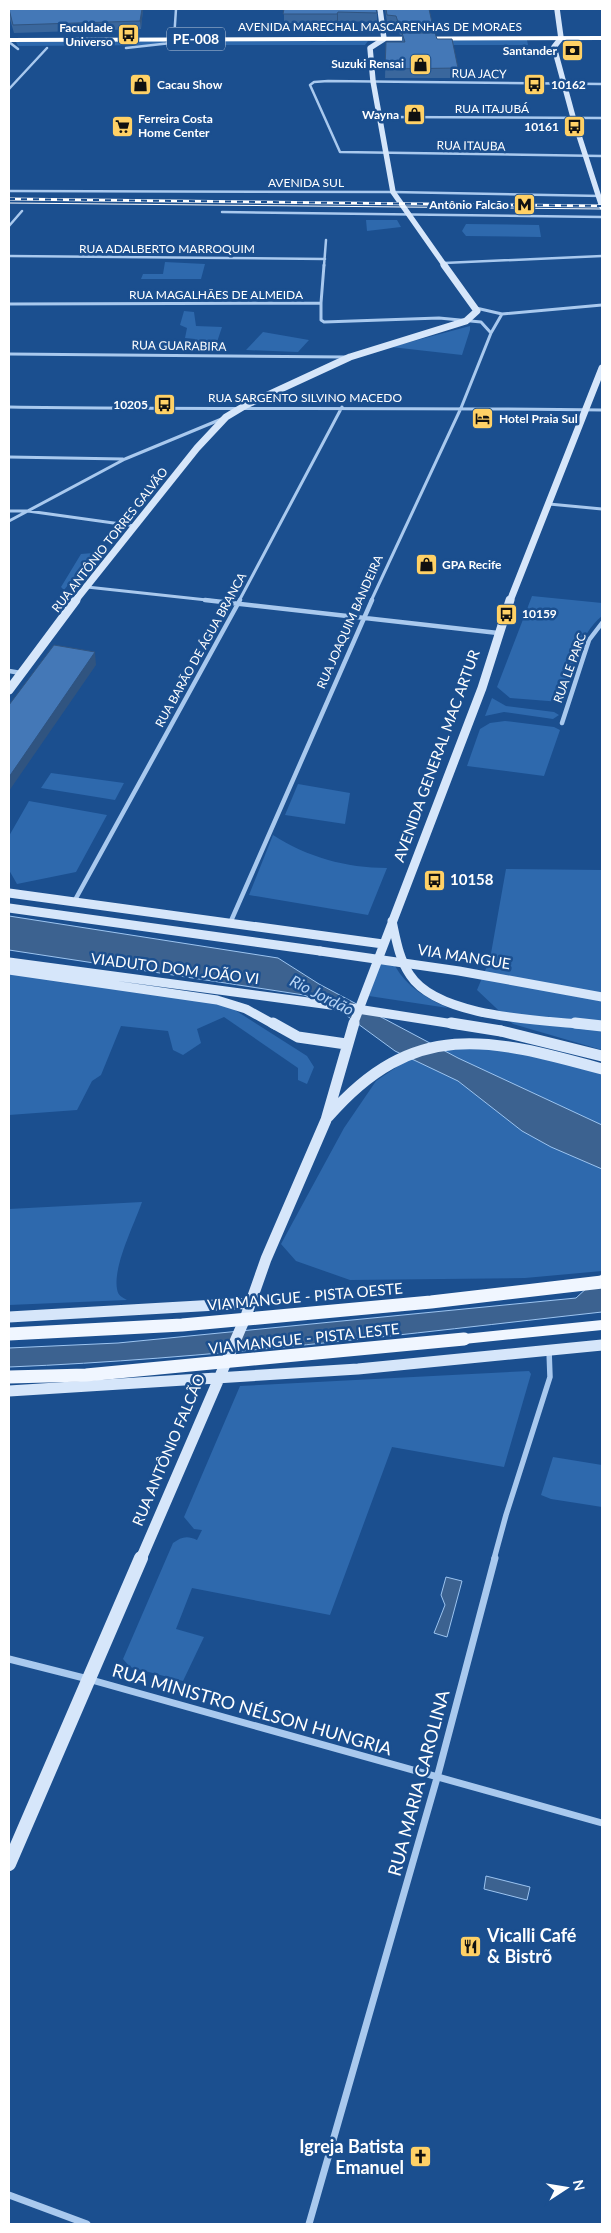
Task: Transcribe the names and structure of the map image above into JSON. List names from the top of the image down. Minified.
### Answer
{"streets":{"highway":["AVENIDA MARECHAL MASCARENHAS DE MORAES","PE-008"],"main road":["RUA ANTÔNIO TORRES GALVÃO","AVENIDA GENERAL MAC ARTUR","VIA MANGUE","VIADUTO DOM JOÃO VI","VIA MANGUE - PISTA OESTE","VIA MANGUE - PISTA LESTE","RUA ANTÔNIO FALCÃO"],"street":["RUA JACY","RUA ITAJUBÁ","RUA ITAUBA","AVENIDA SUL","RUA ADALBERTO MARROQUIM","RUA MAGALHÃES DE ALMEIDA","RUA GUARABIRA","RUA SARGENTO SILVINO MACEDO","RUA JOAQUIM BANDEIRA","RUA BARÃO DE ÁGUA BRANCA","RUA LE PARC","RUA MINISTRO NÉLSON HUNGRIA","RUA MARIA CAROLINA"]},"crossings":[["RUA JACY","RUA ITAUBA"],["RUA MAGALHÃES DE ALMEIDA","RUA ANTÔNIO TORRES GALVÃO"],["RUA GUARABIRA","RUA ANTÔNIO TORRES GALVÃO"],["RUA SARGENTO SILVINO MACEDO","RUA ANTÔNIO TORRES GALVÃO"],["RUA SARGENTO SILVINO MACEDO","RUA JOAQUIM BANDEIRA"],["RUA SARGENTO SILVINO MACEDO","RUA BARÃO DE ÁGUA BRANCA"],["RUA SARGENTO SILVINO MACEDO","AVENIDA GENERAL MAC ARTUR"],["AVENIDA GENERAL MAC ARTUR","RUA ANTÔNIO FALCÃO"],["RUA ANTÔNIO FALCÃO","RUA MINISTRO NÉLSON HUNGRIA"],["RUA MINISTRO NÉLSON HUNGRIA","RUA MARIA CAROLINA"]],"water":["Rio Jordão"],"places":{"bus stop":["Faculdade Universo","10162","10161","10205","10159","10158"],"bank":["Santander"],"shop":["Suzuki Rensai","Cacau Show","Wayna","GPA Recife"],"supermarket":["Ferreira Costa Home Center"],"metro station":["Antônio Falcão"],"hotel":["Hotel Praia Sul"],"restaurant":["Vicalli Café & Bistrõ"],"church":["Igreja Batista Emanuel"]},"north":"right"}
